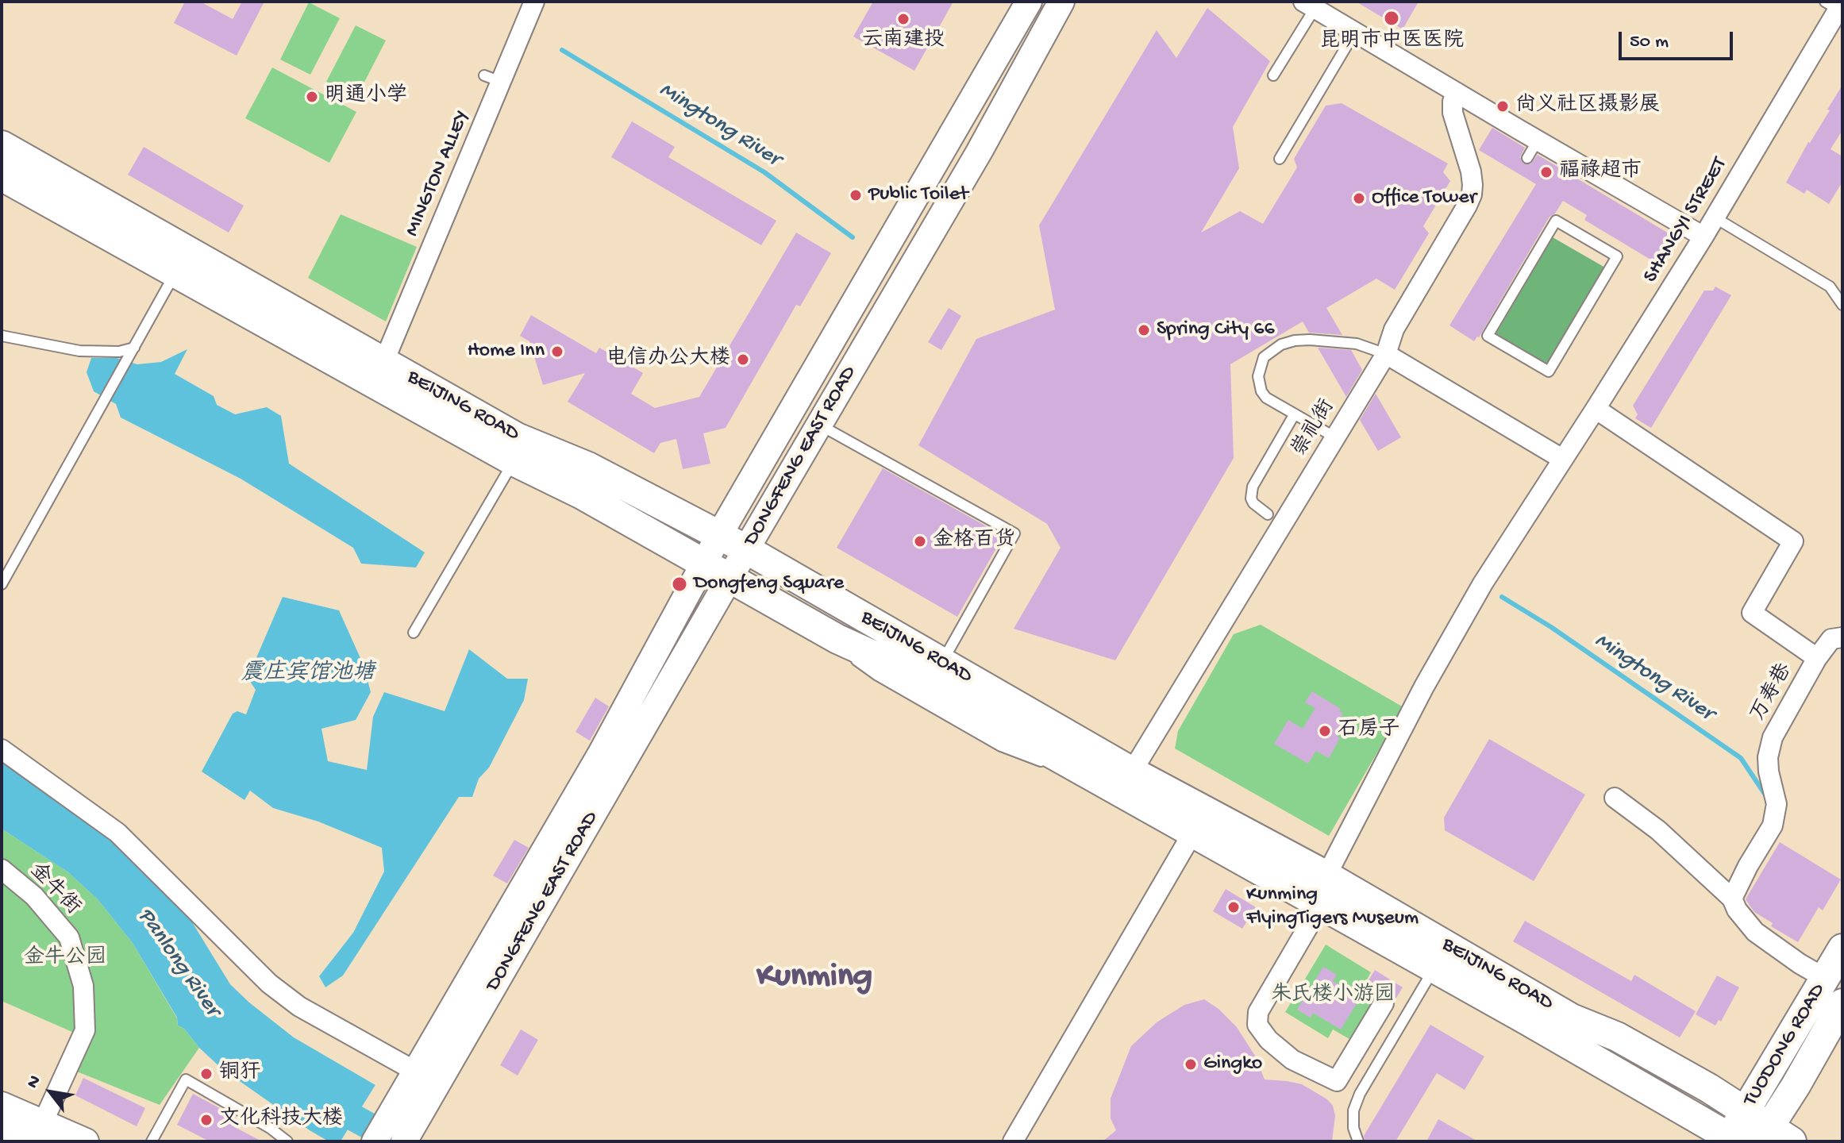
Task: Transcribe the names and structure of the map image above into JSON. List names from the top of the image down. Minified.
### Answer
{"streets":{"main road":["BEIJING ROAD","DONGFENG EAST ROAD","TUODONG ROAD"],"street":["MINGTON ALLEY","SHANGYI STREET","崇礼街","万寿巷","金牛街"]},"crossings":[["MINGTON ALLEY","BEIJING ROAD"],["SHANGYI STREET","BEIJING ROAD"],["SHANGYI STREET","万寿巷"],["BEIJING ROAD","崇礼街"],["BEIJING ROAD","DONGFENG EAST ROAD"],["BEIJING ROAD","TUODONG ROAD"]],"districts":["Kunming"],"water":["Mingtong River","震庄宾馆池塘","Panlong River"],"parks":["金牛公园","朱氏楼小游园"],"places":["昆明市中医医院","云南建投","明通小学","尚义社区摄影展","福禄超市","Public Toilet","Office Tower","Spring City 66","Home Inn","电信办公大楼","金格百货","Dongfeng Square","石房子","Kunming FlyingTigers Museum","Gingko","铜犴","文化科技大楼"],"scale_bar":"50 m","north":"top left"}
